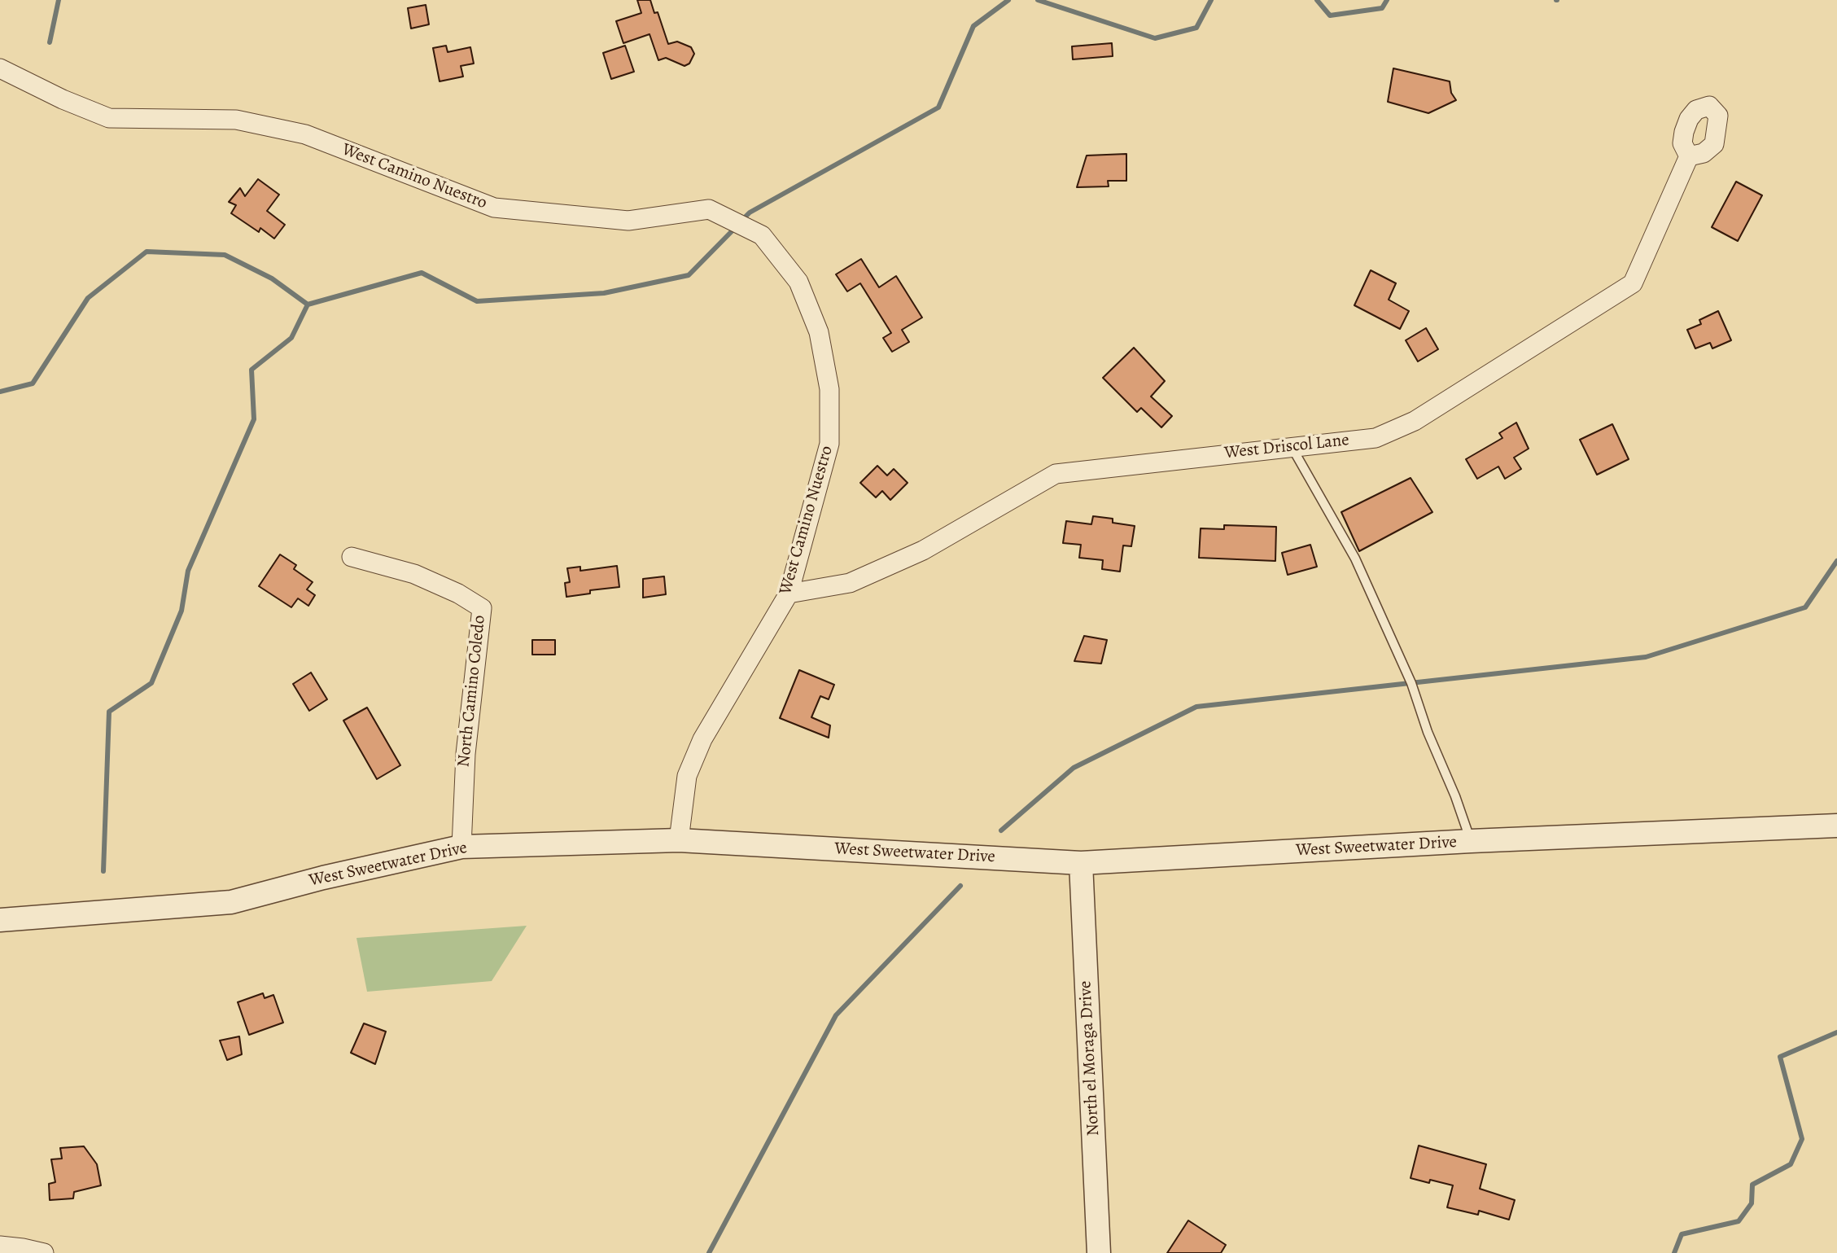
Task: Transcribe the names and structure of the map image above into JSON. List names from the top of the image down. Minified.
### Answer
{"streets":{"street":["West Camino Nuestro","West Driscol Lane","North Camino Coledo","West Sweetwater Drive","North el Moraga Drive"]},"crossings":[["West Camino Nuestro","West Driscol Lane"],["West Camino Nuestro","West Sweetwater Drive"],["North Camino Coledo","West Sweetwater Drive"],["West Sweetwater Drive","North el Moraga Drive"]]}
